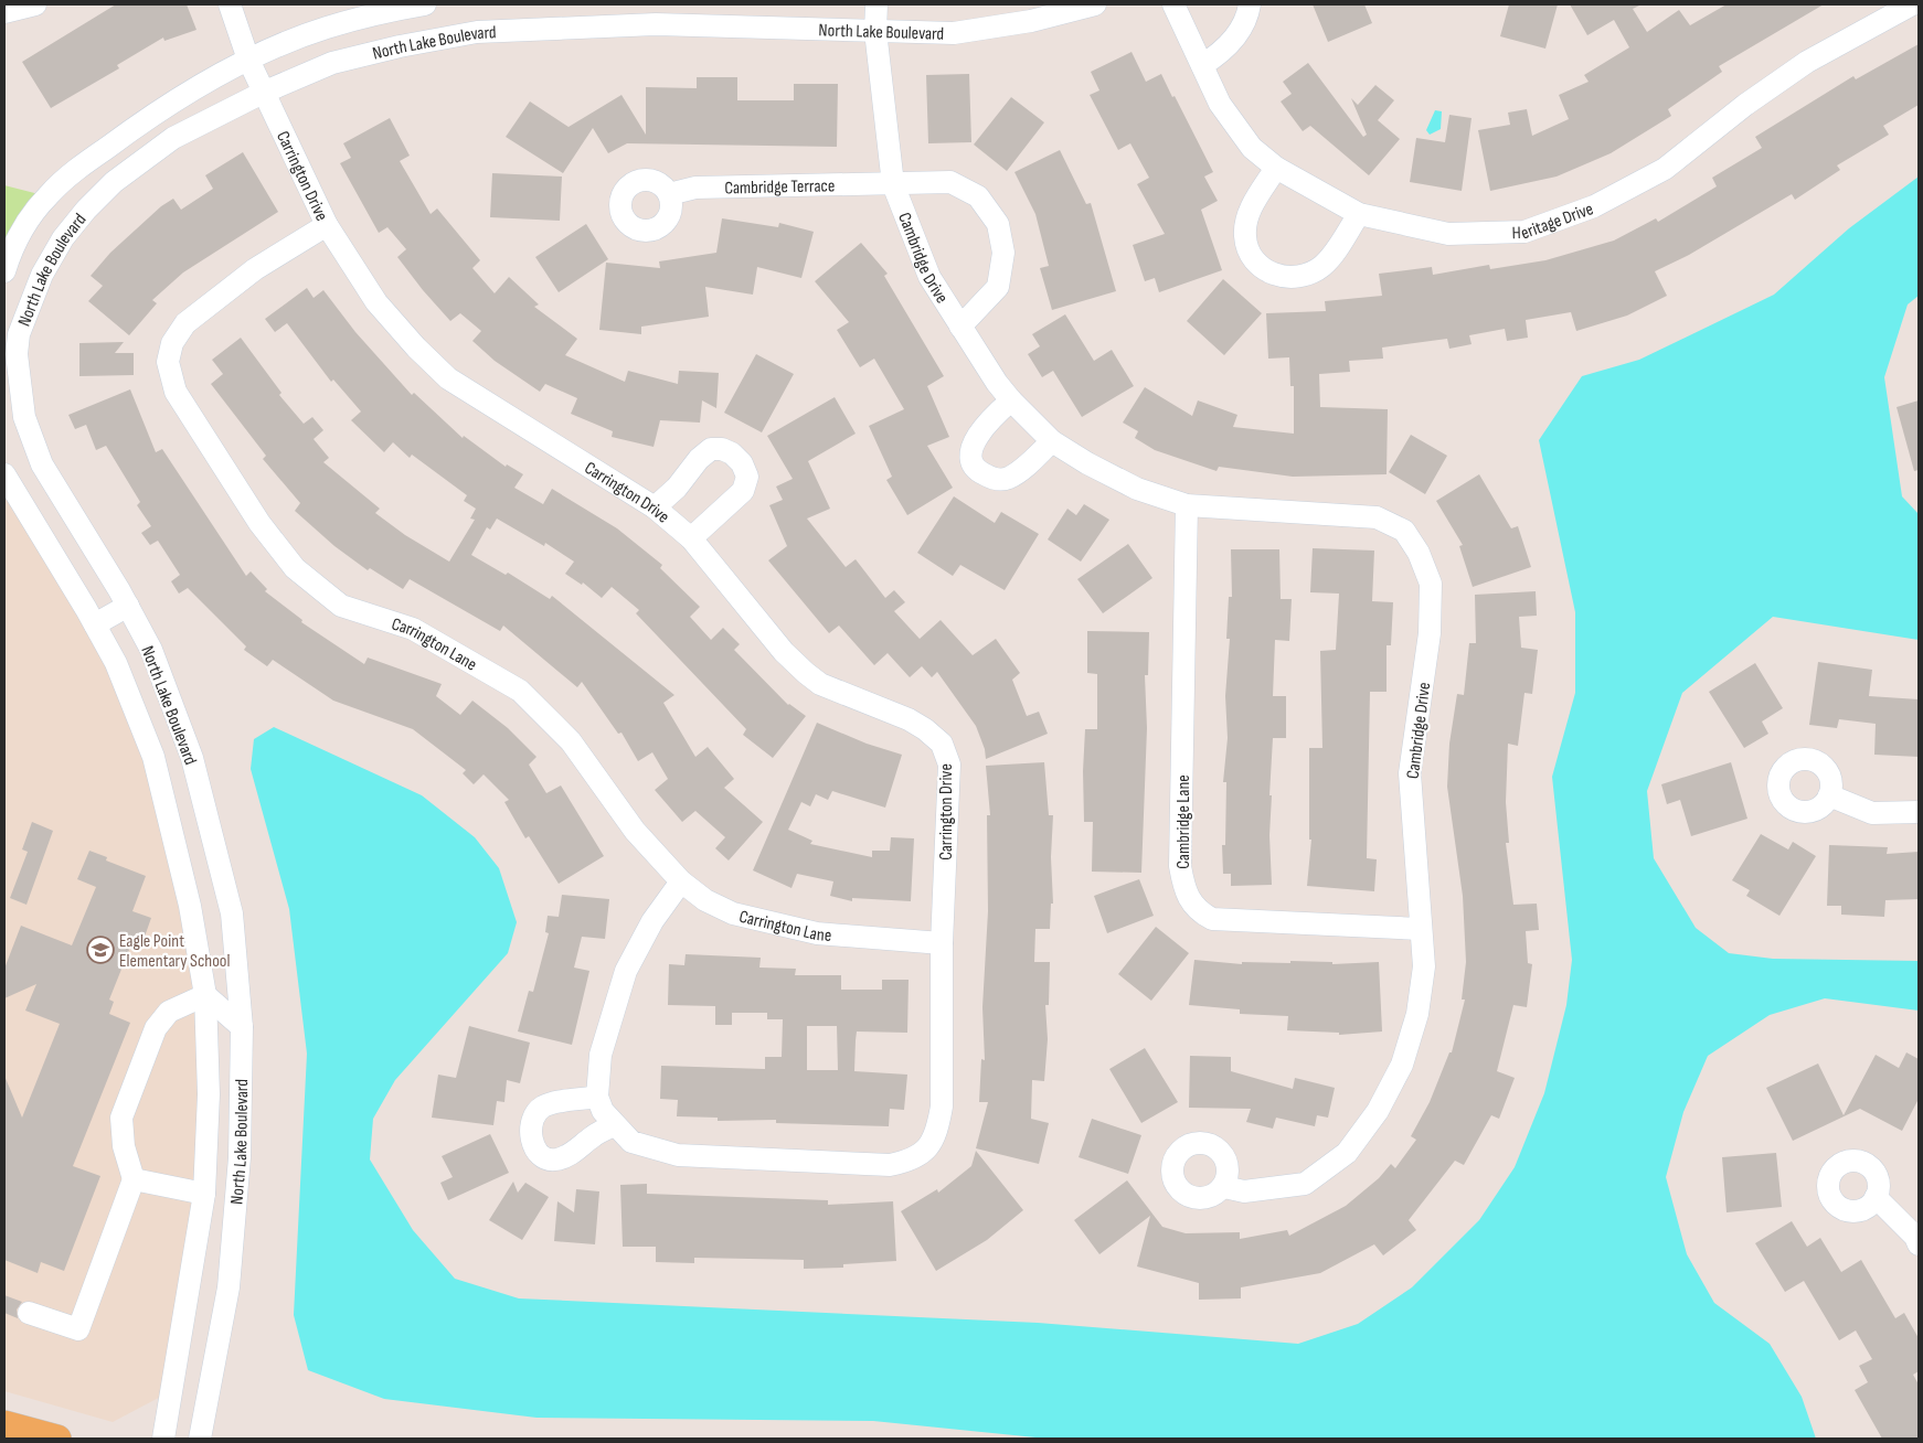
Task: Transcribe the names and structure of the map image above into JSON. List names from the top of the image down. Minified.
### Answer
{"streets":{"street":["North Lake Boulevard","Carrington Drive","Cambridge Terrace","Heritage Drive","Cambridge Drive","Carrington Lane","Cambridge Lane"]},"crossings":[["North Lake Boulevard","Carrington Drive"],["North Lake Boulevard","Cambridge Drive"],["Carrington Drive","Carrington Lane"],["Cambridge Terrace","Cambridge Drive"],["Cambridge Drive","Cambridge Lane"]],"places":{"school or university":["Eagle Point Elementary School"]}}
